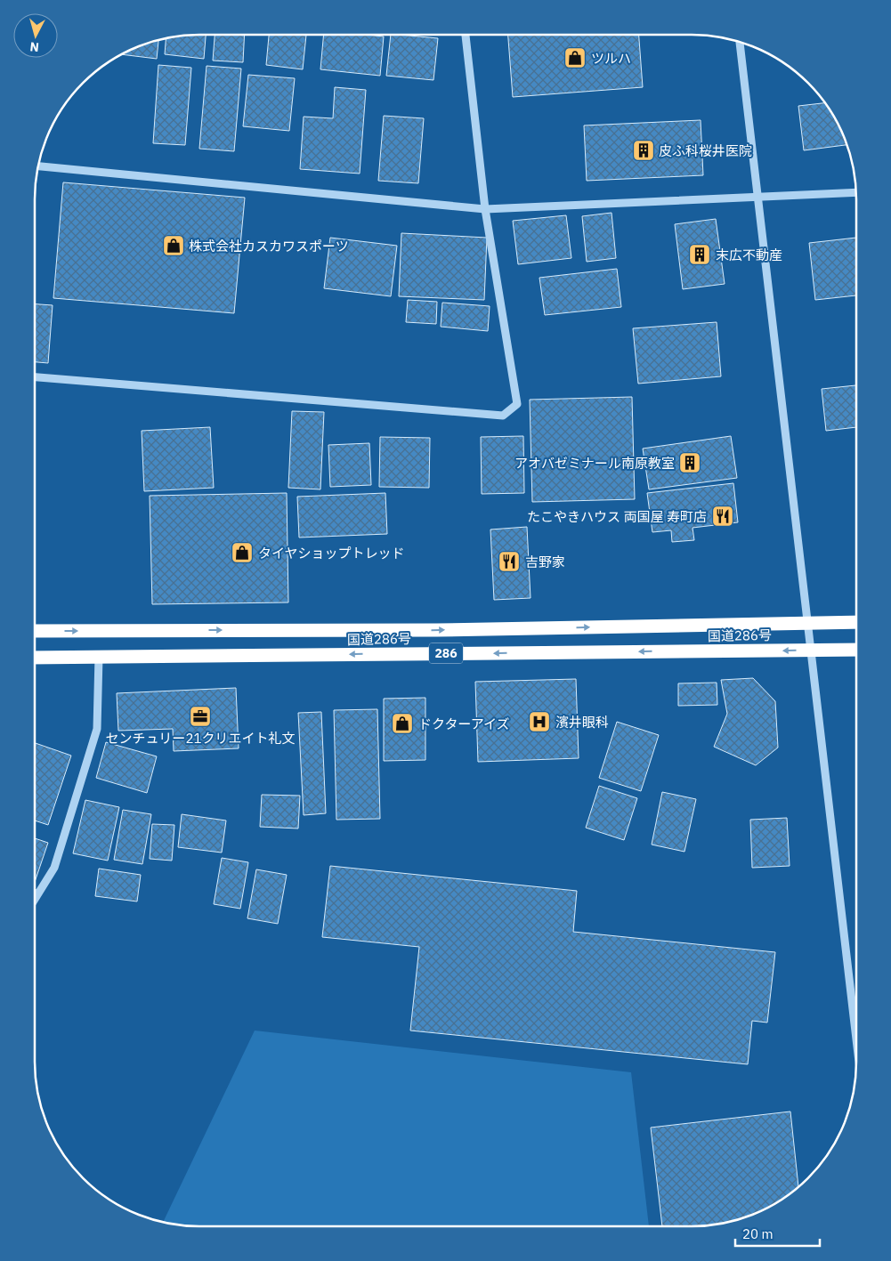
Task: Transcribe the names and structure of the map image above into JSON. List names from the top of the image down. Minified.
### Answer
{"streets":{"highway":["国道286号","286"]},"places":{"shop":["ツルハ","株式会社カスカワスポーツ","タイヤショップトレッド","ドクターアイズ"],"building":["皮ふ科桜井医院","末広不動産","アオバゼミナール南原教室"],"restaurant":["たこやきハウス 両国屋 寿町店","吉野家"],"office":["センチュリー21クリエイト礼文"],"hospital":["濱井眼科"]},"scale_bar":"20 m","north":"bottom"}
